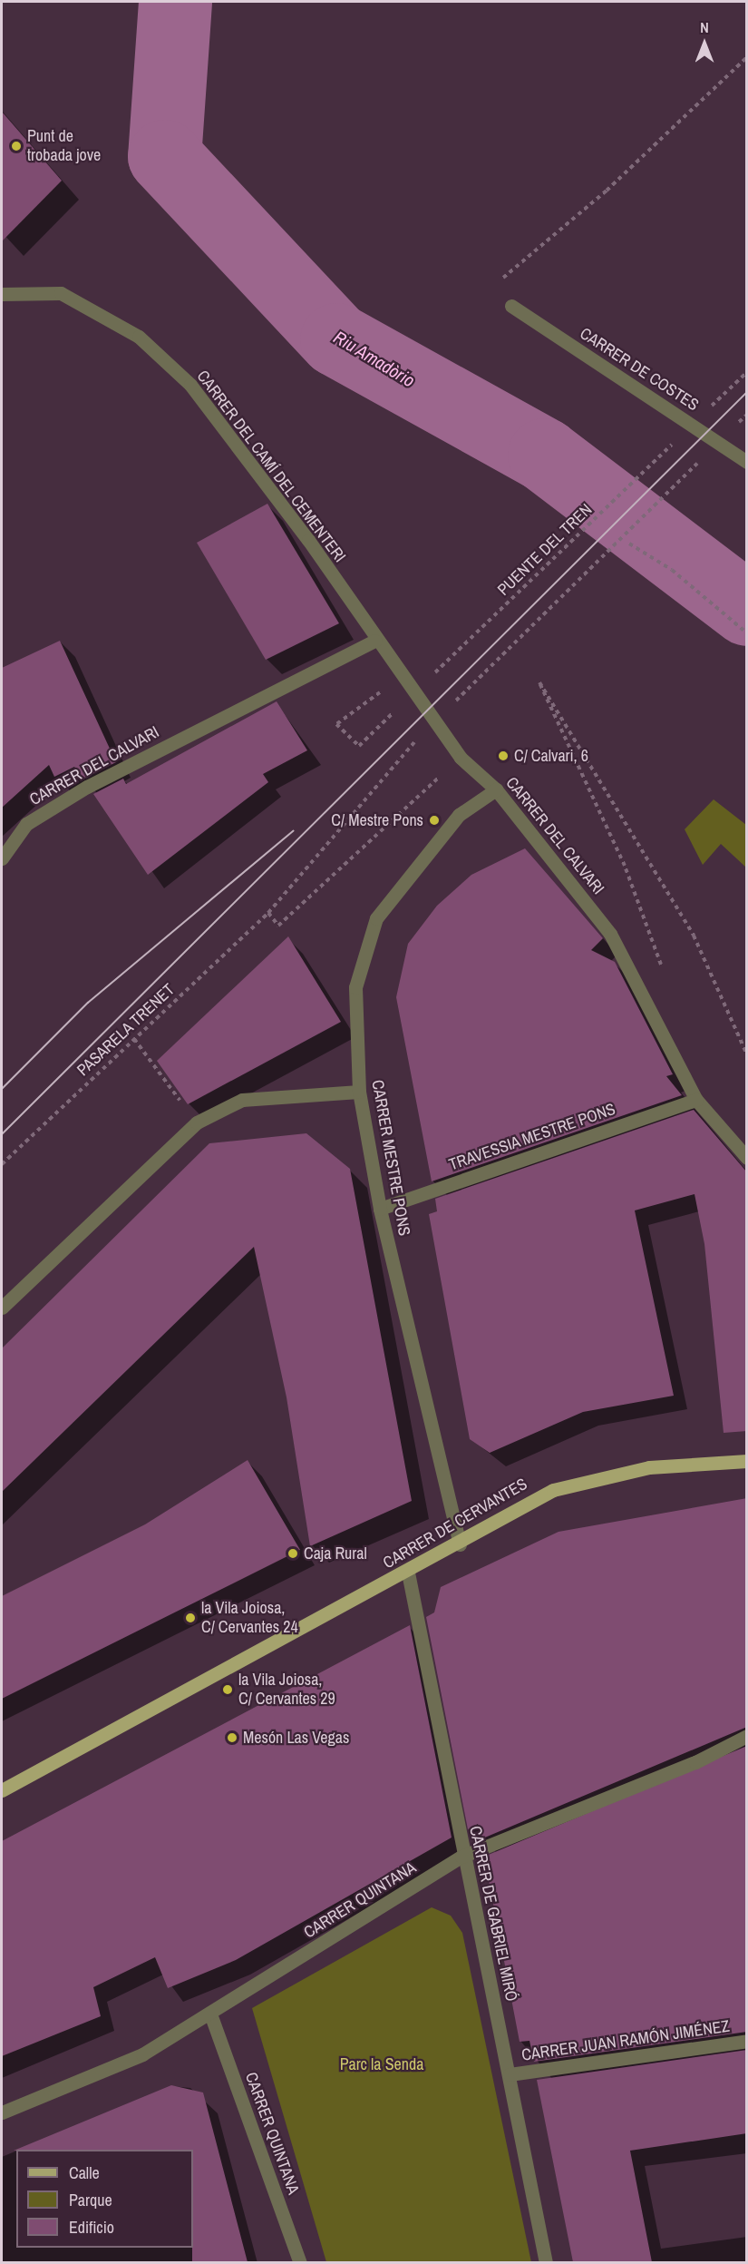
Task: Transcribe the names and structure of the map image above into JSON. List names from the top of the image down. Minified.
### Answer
{"streets":{"main road":["CARRER DE CERVANTES"],"street":["CARRER DE COSTES","CARRER DEL CAMÍ DEL CEMENTERI","CARRER DEL CALVARI","TRAVESSIA MESTRE PONS","CARRER MESTRE PONS","CARRER QUINTANA","CARRER DE GABRIEL MIRÓ","CARRER JUAN RAMÓN JIMÉNEZ"],"path":["PUENTE DEL TREN","PASARELA TRENET"]},"crossings":[["CARRER DEL CAMÍ DEL CEMENTERI","CARRER DEL CALVARI"],["CARRER DEL CALVARI","TRAVESSIA MESTRE PONS"],["CARRER DEL CALVARI","CARRER MESTRE PONS"],["TRAVESSIA MESTRE PONS","CARRER MESTRE PONS"],["CARRER MESTRE PONS","CARRER DE CERVANTES"],["CARRER DE CERVANTES","CARRER DE GABRIEL MIRÓ"],["CARRER QUINTANA","CARRER DE GABRIEL MIRÓ"],["CARRER DE GABRIEL MIRÓ","CARRER JUAN RAMÓN JIMÉNEZ"]],"water":["Riu Amadòrio"],"parks":["Parc la Senda"],"places":["Punt de trobada jove","C/ Calvari, 6","C/ Mestre Pons","Caja Rural","la Vila Joiosa, C/ Cervantes 24","la Vila Joiosa, C/ Cervantes 29","Mesón Las Vegas"],"legend":["Calle","Parque","Edificio"],"north":"top"}
